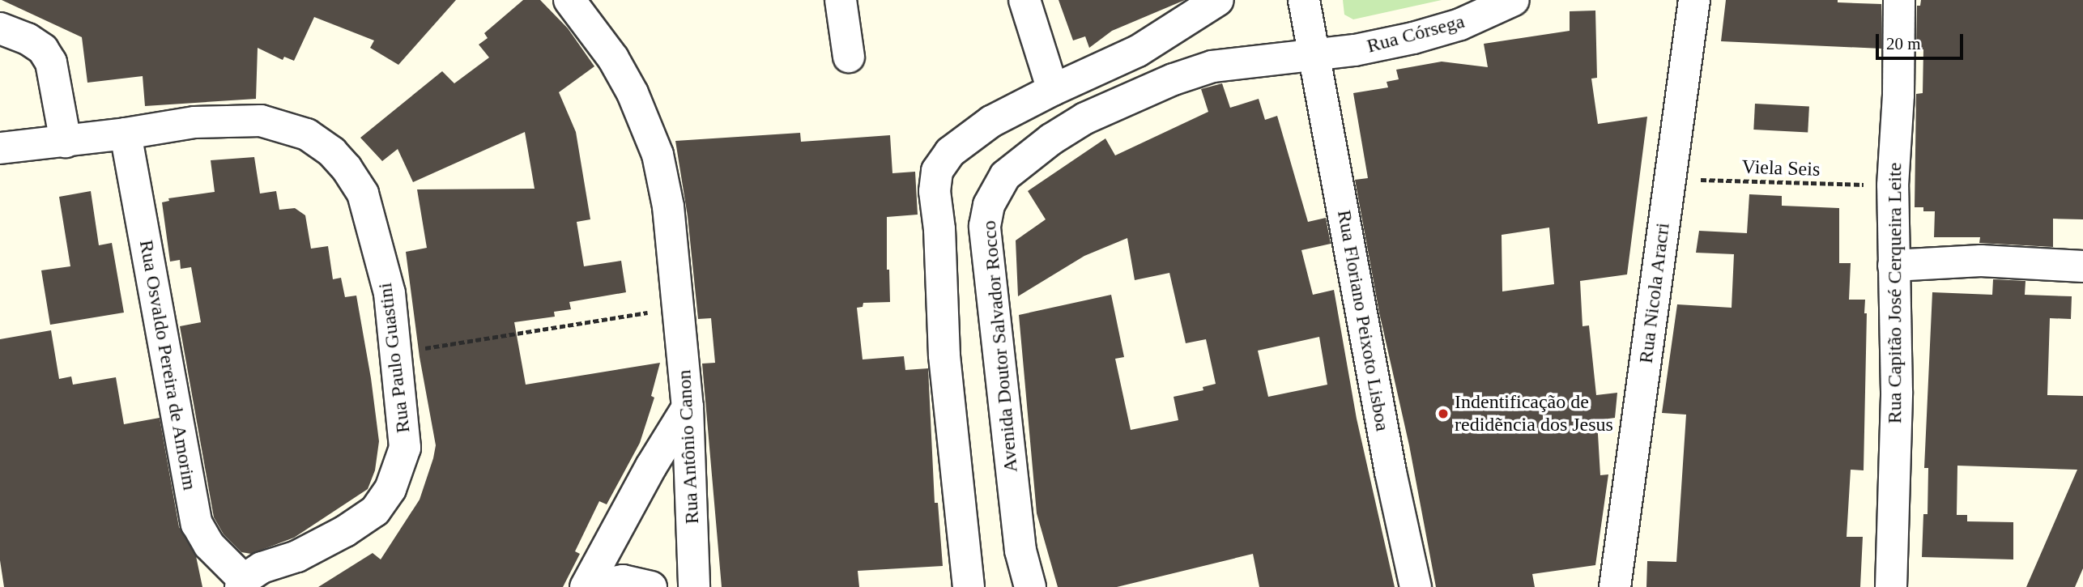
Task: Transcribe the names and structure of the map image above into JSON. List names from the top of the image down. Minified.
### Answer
{"streets":{"street":["Rua Córsega","Rua Nicola Aracri","Rua Capitão José Cerqueira Leite","Rua Floriano Peixoto Lisboa","Avenida Doutor Salvador Rocco","Rua Paulo Guastini","Rua Osvaldo Pereira de Amorim","Rua Antônio Canon"],"path":["Viela Seis"]},"crossings":[["Rua Córsega","Rua Floriano Peixoto Lisboa"],["Rua Córsega","Avenida Doutor Salvador Rocco"],["Viela Seis","Rua Nicola Aracri"],["Viela Seis","Rua Capitão José Cerqueira Leite"],["Rua Floriano Peixoto Lisboa","Avenida Doutor Salvador Rocco"],["Rua Paulo Guastini","Rua Osvaldo Pereira de Amorim"]],"places":["Indentificação de redidẽncia dos Jesus"],"scale_bar":"20 m"}
